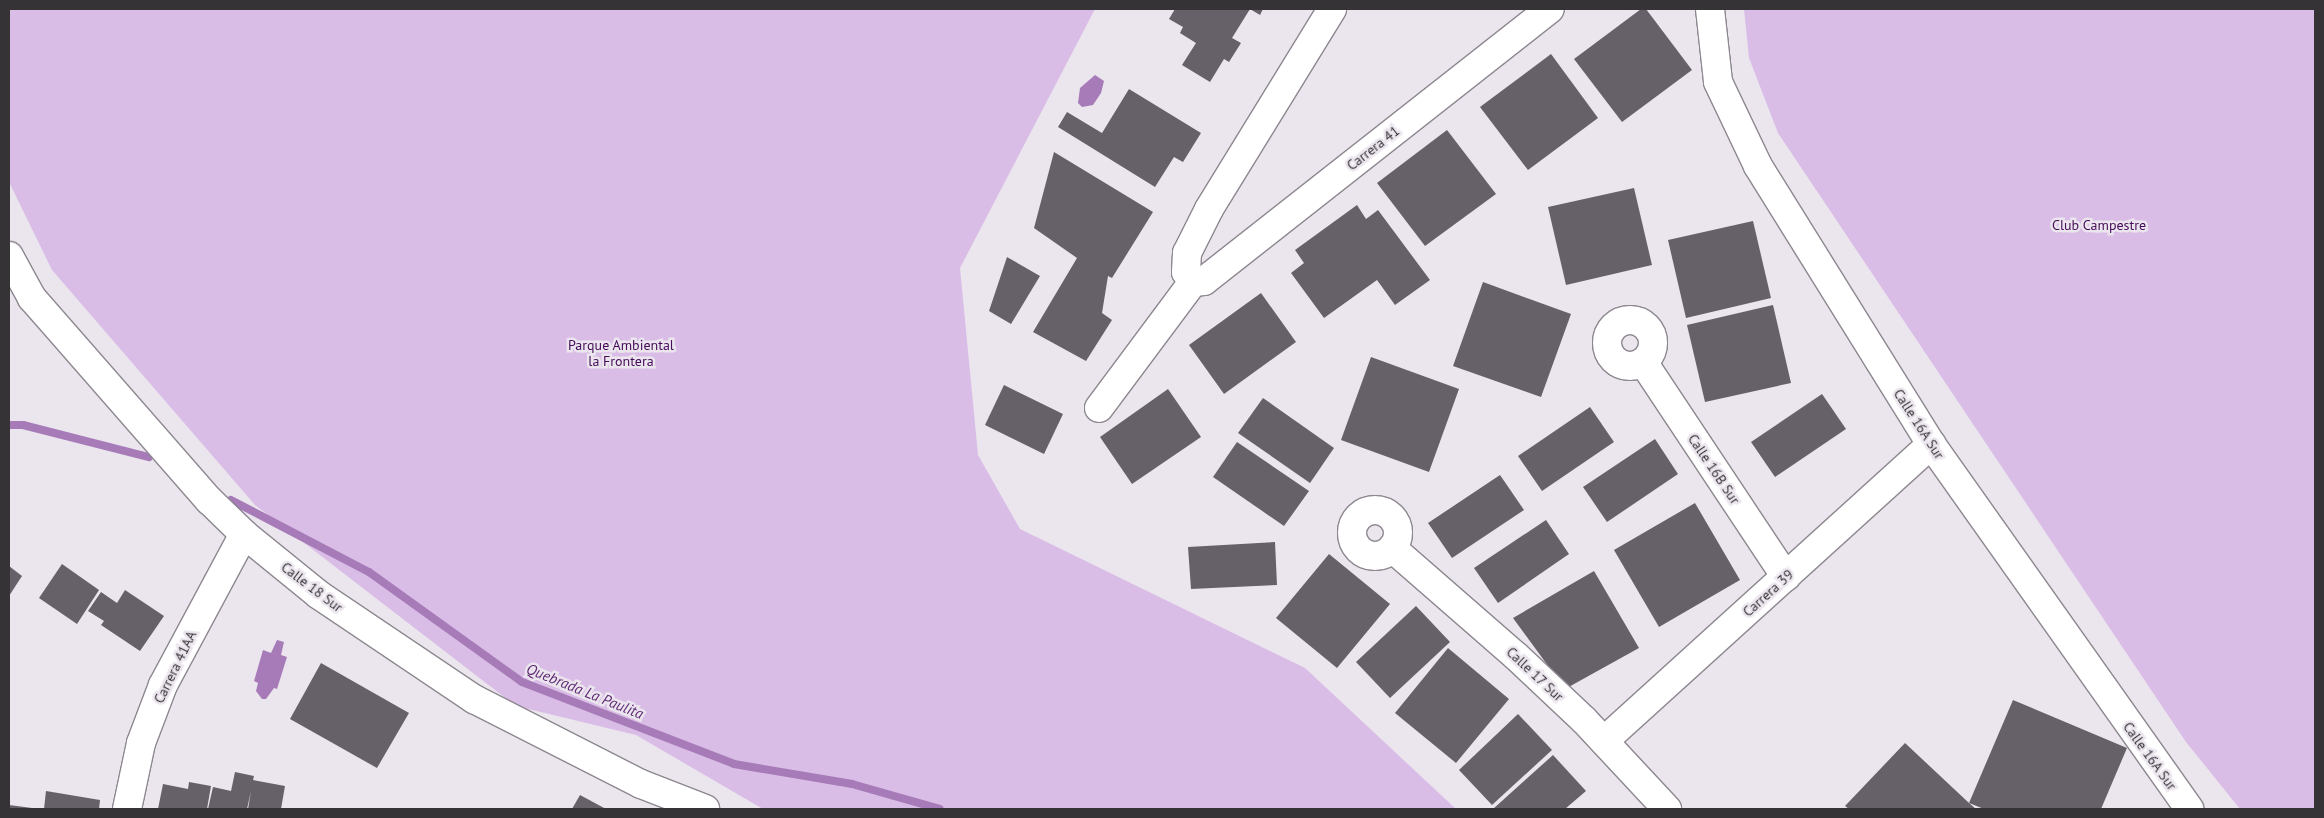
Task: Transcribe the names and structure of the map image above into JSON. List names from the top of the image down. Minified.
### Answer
{"streets":{"street":["Carrera 41","Calle 16A Sur","Calle 16B Sur","Calle 18 Sur","Carrera 39","Carrera 41AA","Calle 17 Sur"]},"crossings":[["Calle 16A Sur","Carrera 39"],["Calle 16B Sur","Carrera 39"],["Calle 18 Sur","Carrera 41AA"],["Carrera 39","Calle 17 Sur"]],"water":["Quebrada La Paulita"],"parks":["Club Campestre","Parque Ambiental la Frontera"]}
